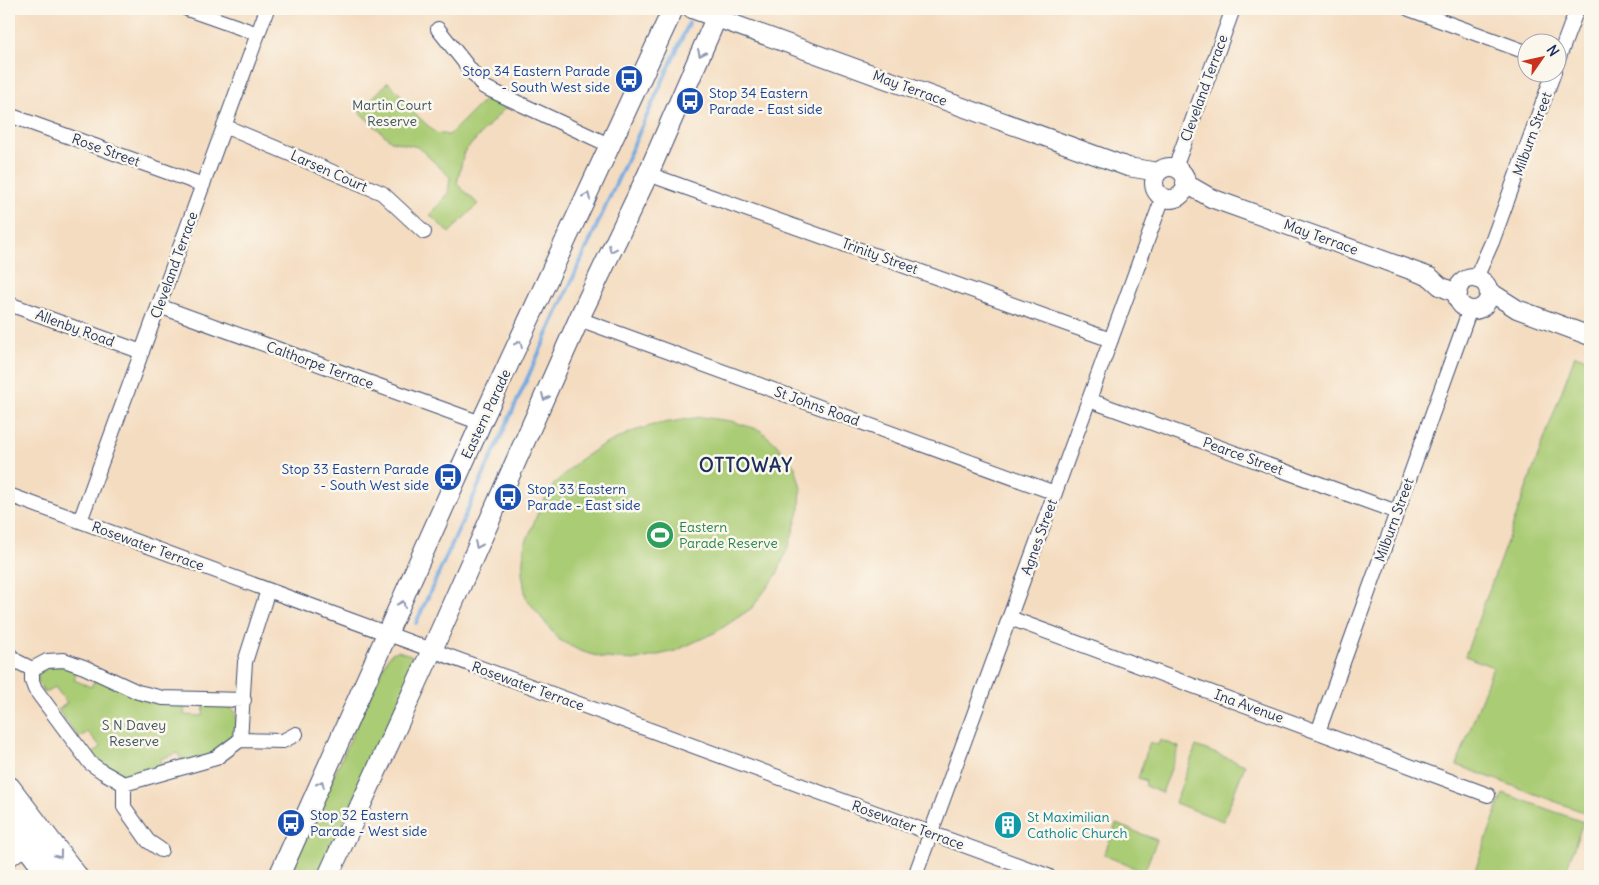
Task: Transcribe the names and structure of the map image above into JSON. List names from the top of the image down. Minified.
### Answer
{"streets":{"main road":["Eastern Parade"],"street":["May Terrace","Cleveland Terrace","Milburn Street","Rose Street","Larsen Court","Trinity Street","Allenby Road","Calthorpe Terrace","St Johns Road","Pearce Street","Agnes Street","Rosewater Terrace","Ina Avenue"]},"crossings":[["May Terrace","Cleveland Terrace"],["May Terrace","Milburn Street"],["May Terrace","Agnes Street"],["Cleveland Terrace","Rose Street"],["Cleveland Terrace","Larsen Court"],["Cleveland Terrace","Allenby Road"],["Cleveland Terrace","Calthorpe Terrace"],["Cleveland Terrace","Agnes Street"],["Cleveland Terrace","Rosewater Terrace"],["Milburn Street","Pearce Street"],["Milburn Street","Ina Avenue"],["Trinity Street","Agnes Street"],["Calthorpe Terrace","Eastern Parade"],["St Johns Road","Agnes Street"],["Eastern Parade","Rosewater Terrace"],["Pearce Street","Agnes Street"],["Agnes Street","Rosewater Terrace"],["Agnes Street","Ina Avenue"]],"districts":["OTTOWAY"],"parks":["Martin Court Reserve","S N Davey Reserve"],"places":{"bus stop":["Stop 34 Eastern Parade - South West side","Stop 34 Eastern Parade - East side","Stop 33 Eastern Parade - South West side","Stop 33 Eastern Parade - East side","Stop 32 Eastern Parade - West side"],"sports":["Eastern Parade Reserve"],"building":["St Maximilian Catholic Church"]},"north":"top right"}
